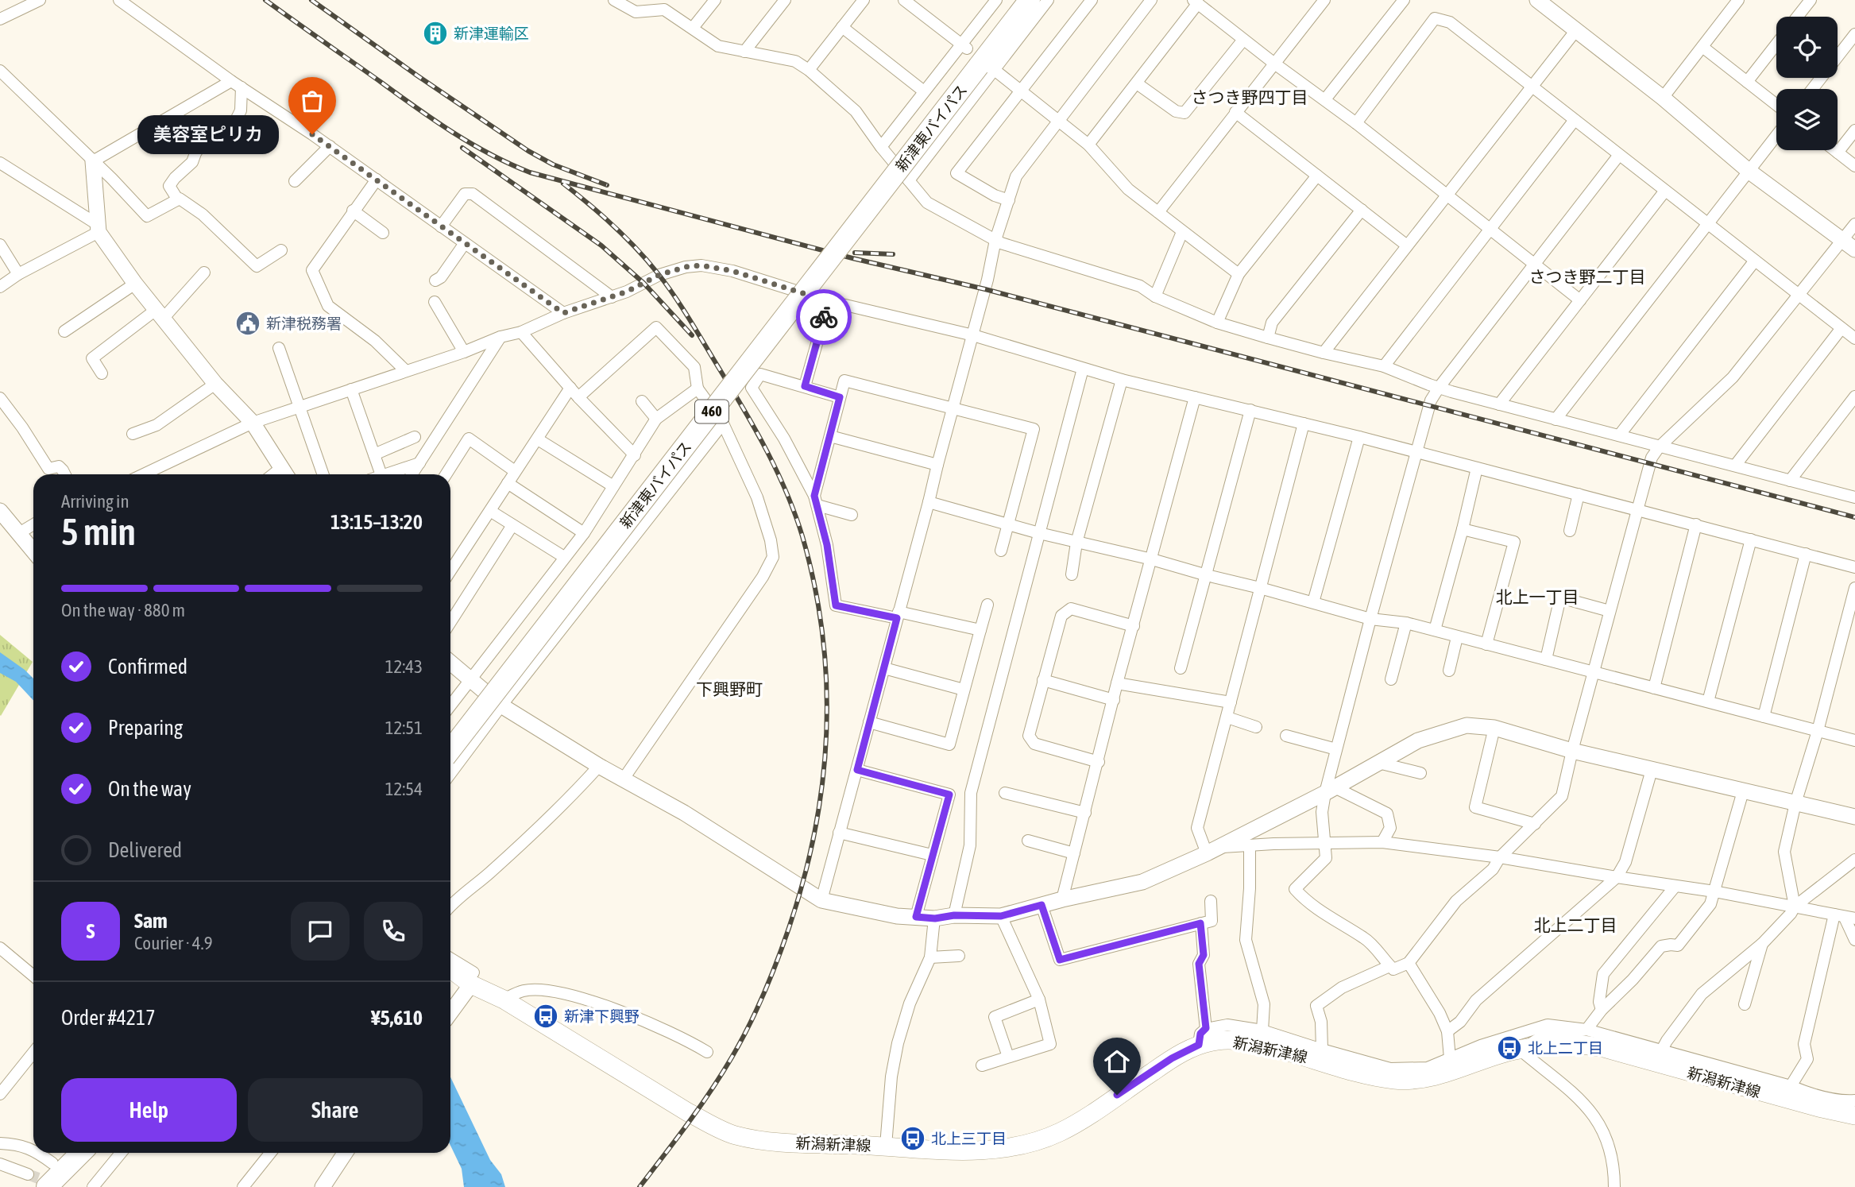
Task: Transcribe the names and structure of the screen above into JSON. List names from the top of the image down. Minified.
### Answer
{"streets":{"highway":["新津東バイパス","460"],"main road":["新潟新津線"]},"districts":["さつき野四丁目","さつき野二丁目","北上一丁目","下興野町","北上二丁目"],"places":{"building":["新津運輸区"],"other":["美容室ピリカ"],"public building":["新津税務署"],"bus stop":["新津下興野","北上二丁目","北上三丁目"]},"page":{"bubble":"美容室ピリカ","heading":["5 min","Arriving in","13:15–13:20"],"panel":["Sam","Courier · 4.9","Order #4217","¥5,610"],"bar":"On the way · 880 m","list":[["Confirmed","12:43"],["Preparing","12:51"],["On the way","12:54"],"Delivered"],"round":"S","buttons":["Help","Share"]}}
